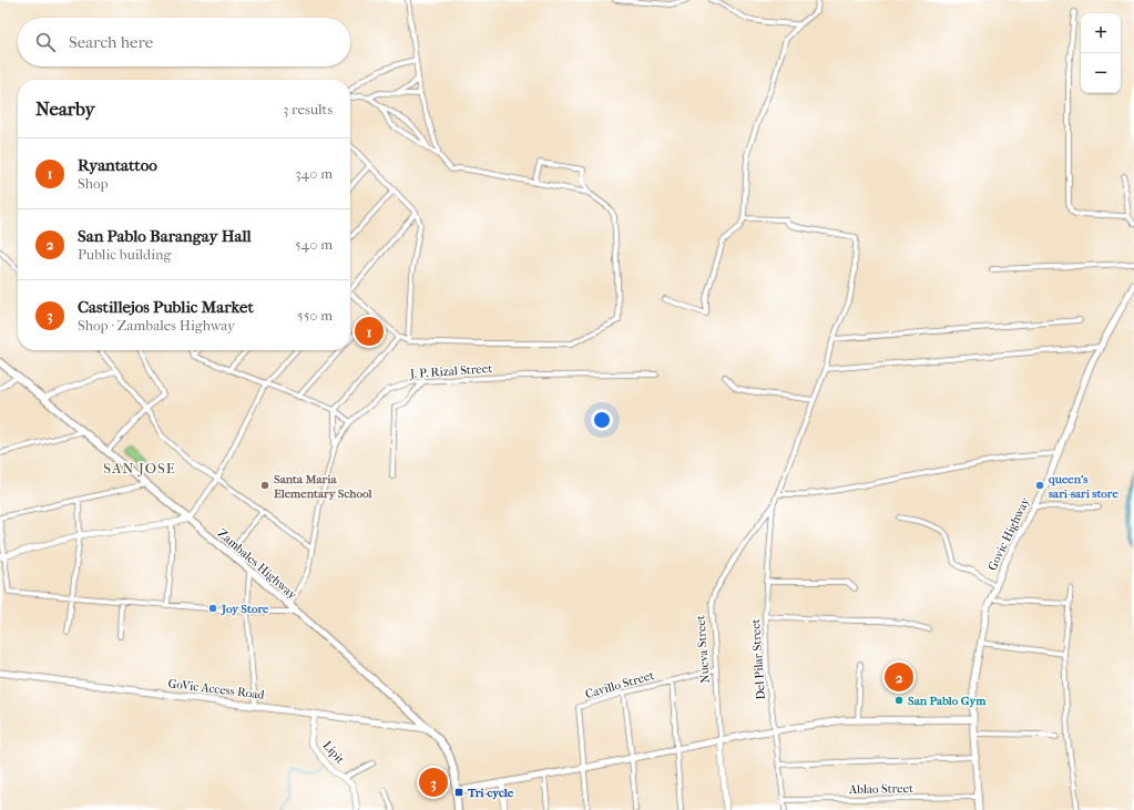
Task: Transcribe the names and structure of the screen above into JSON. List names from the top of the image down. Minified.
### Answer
{"streets":{"main road":["Govic Highway","Zambales Highway","GoVic Access Road"],"street":["J. P. Rizal Street","Nueva Street","Del Pilar Street","Cavillo Street","Lipit","Ablao Street"]},"crossings":[["J. P. Rizal Street","Zambales Highway"],["Govic Highway","Ablao Street"],["Zambales Highway","GoVic Access Road"],["Nueva Street","Del Pilar Street"],["Nueva Street","Cavillo Street"],["Del Pilar Street","Ablao Street"],["GoVic Access Road","Lipit"]],"districts":["SAN JOSE"],"places":{"other":["Santa Maria Elementary School","queen's sari-sari store","Joy Store","San Pablo Gym"],"transit":["Tri-cycle"]},"page":{"map_buttons":["+","−"],"search":"Search here","heading":["Nearby","3 results"],"list":[{"mark":"1","name":"Ryantattoo","note":"Shop","value":"340 m"},{"mark":"2","name":"San Pablo Barangay Hall","note":"Public building","value":"540 m"},{"mark":"3","name":"Castillejos Public Market","note":"Shop · Zambales Highway","value":"550 m"}],"pins":["1","2","3"]}}
